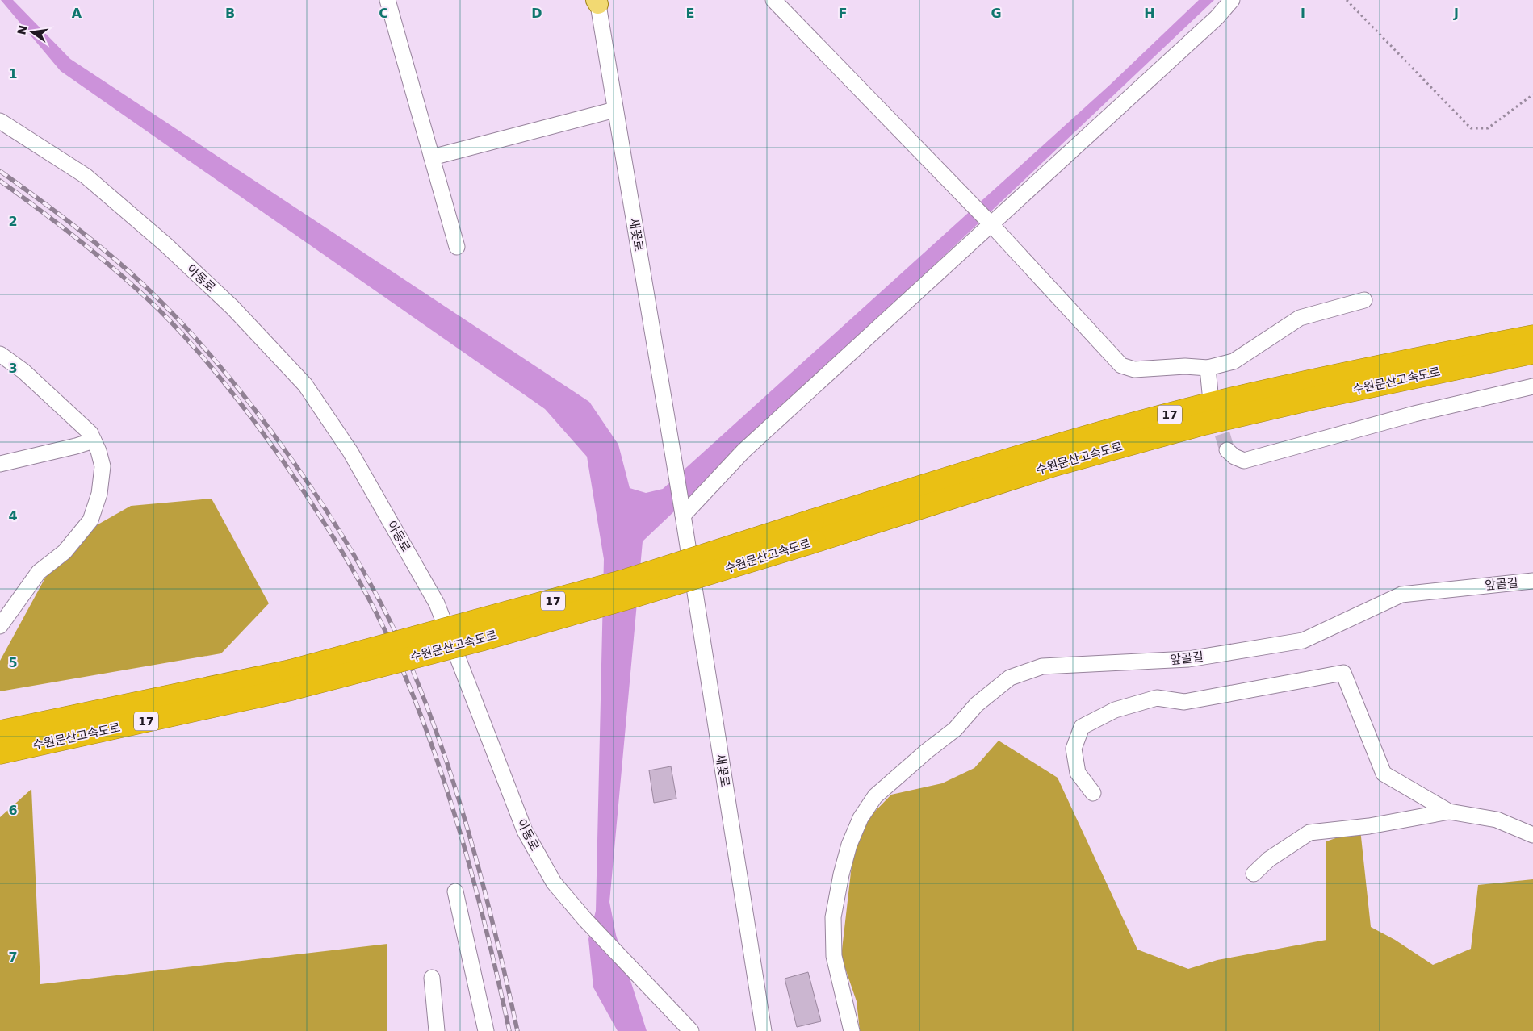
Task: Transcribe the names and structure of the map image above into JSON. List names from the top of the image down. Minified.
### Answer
{"streets":{"highway":["수원문산고속도로","17"],"street":["새꽃로","아동로","앞골길"]},"north":"left","grid":{"columns":["A","B","C","D","E","F","G","H","I","J"],"rows":["1","2","3","4","5","6","7"]}}
